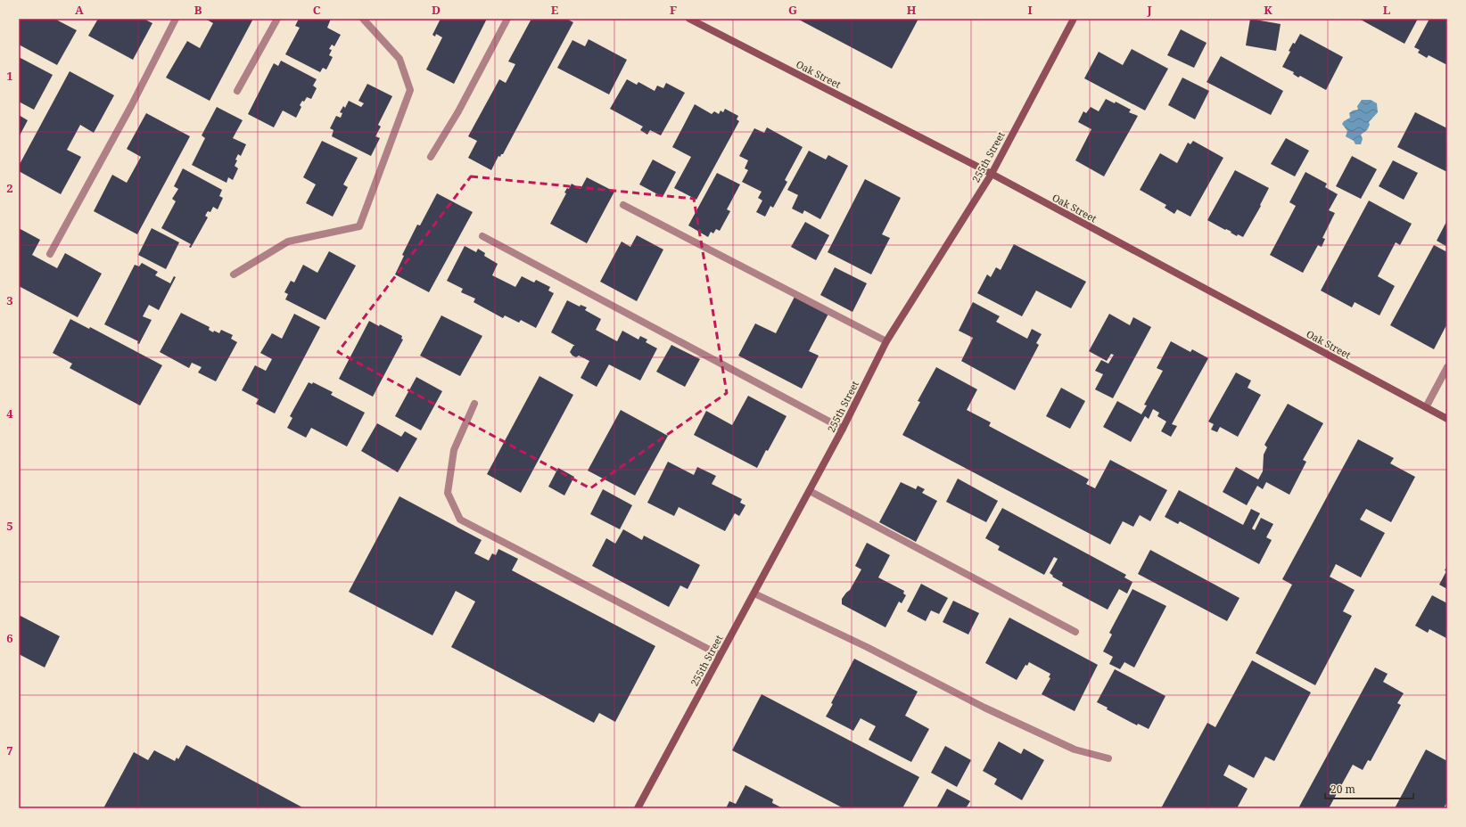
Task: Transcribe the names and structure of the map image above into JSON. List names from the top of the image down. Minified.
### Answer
{"streets":{"street":["Oak Street","255th Street"]},"crossings":[["Oak Street","255th Street"]],"scale_bar":"20 m","grid":{"columns":["A","B","C","D","E","F","G","H","I","J","K","L"],"rows":["1","2","3","4","5","6","7"]}}
